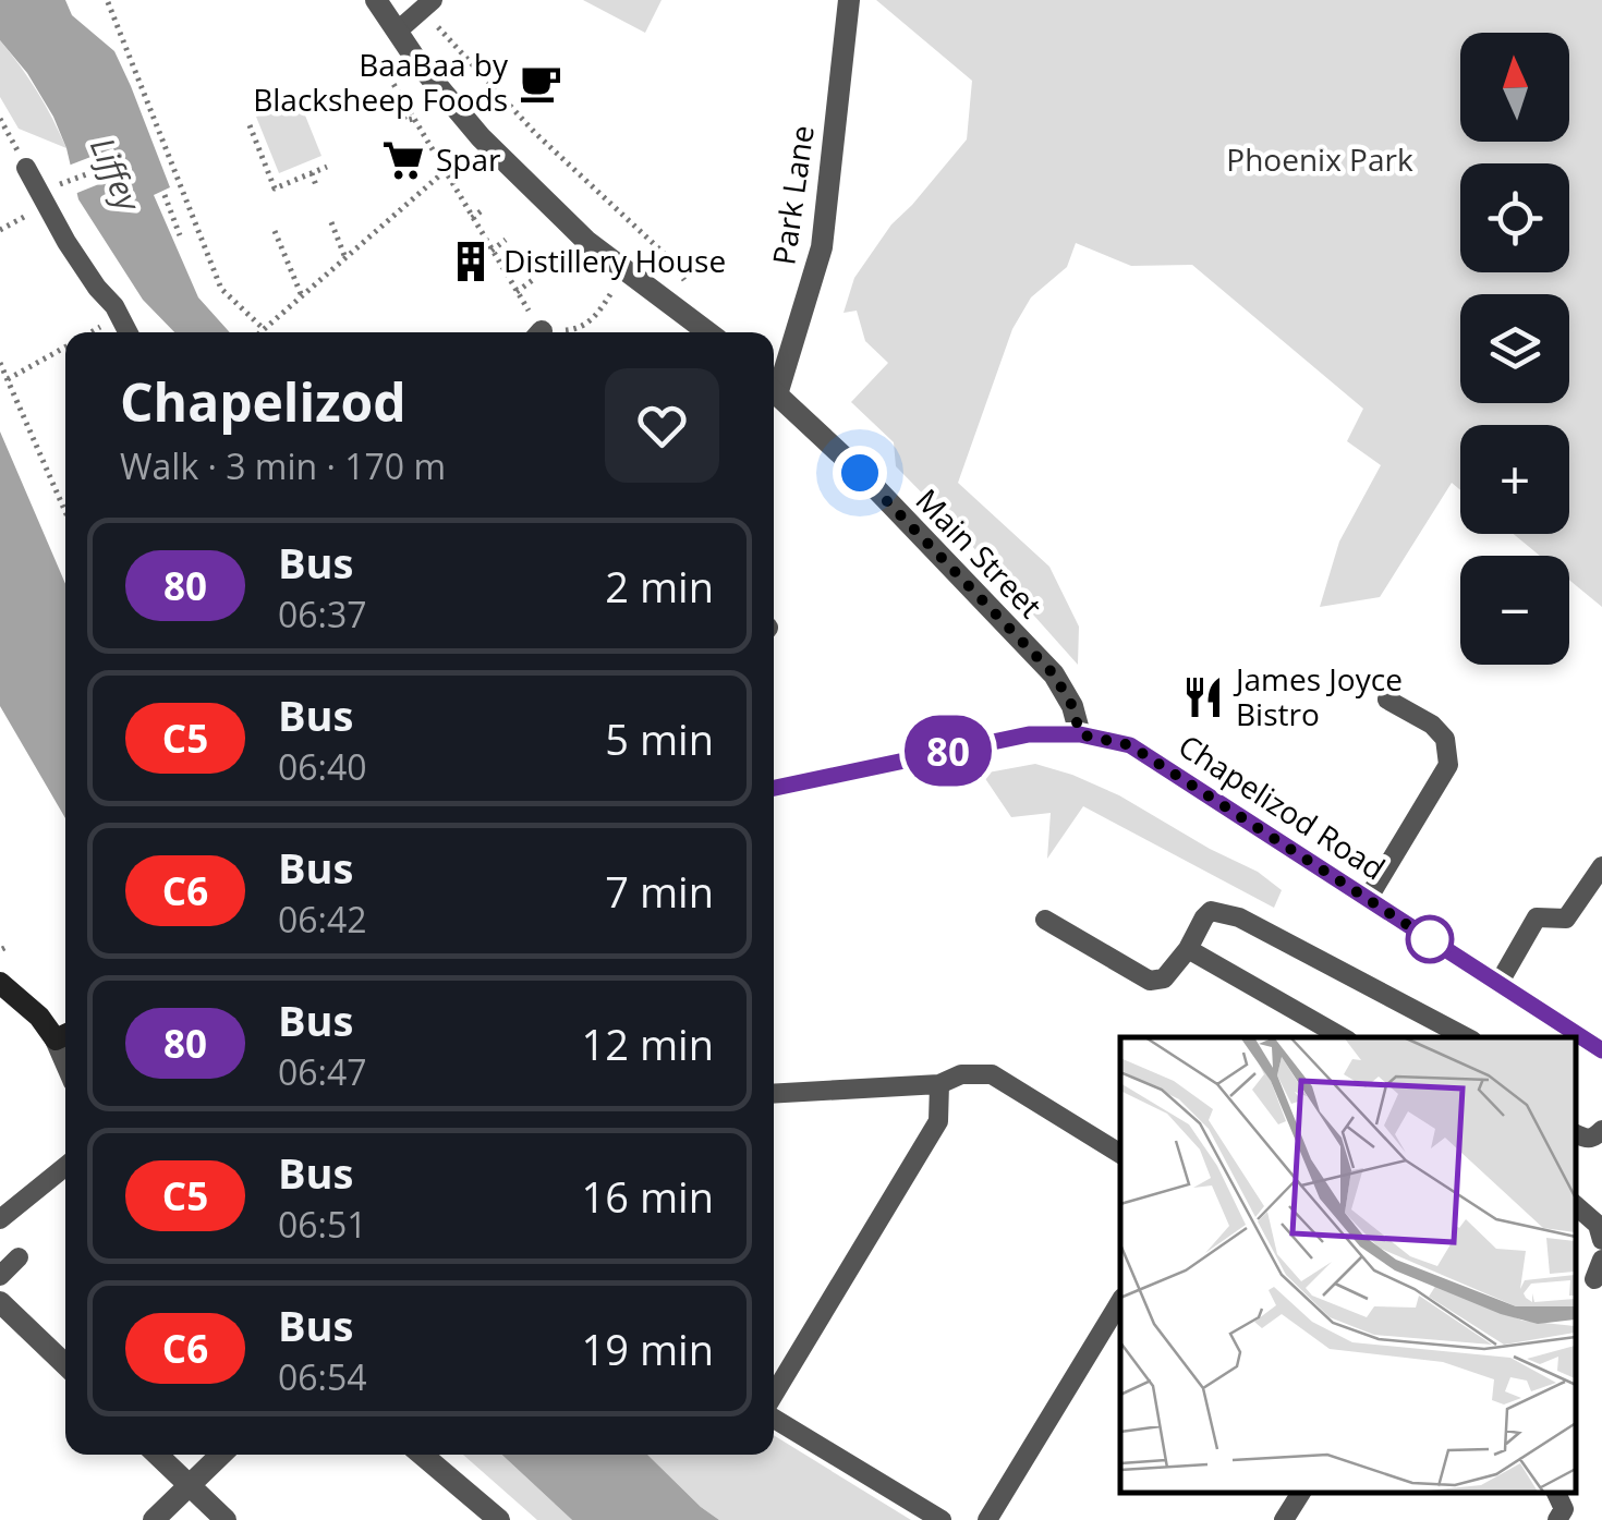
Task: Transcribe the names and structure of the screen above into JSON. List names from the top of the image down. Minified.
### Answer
{"streets":{"main road":["Chapelizod Road"],"street":["Park Lane","Main Street"]},"crossings":[["Main Street","Chapelizod Road"]],"water":["Liffey"],"parks":["Phoenix Park"],"places":{"cafe":["BaaBaa by Blacksheep Foods"],"supermarket":["Spar"],"building":["Distillery House"],"restaurant":["James Joyce Bistro"]},"lines":["bus line 80"],"north":"top","page":{"on_map":"80","map_buttons":["+","−"],"heading":["Chapelizod","Walk · 3 min · 170 m"],"list":[{"mark":"80","name":"Bus","note":"06:37","value":"2 min"},{"mark":"C5","name":"Bus","note":"06:40","value":"5 min"},{"mark":"C6","name":"Bus","note":"06:42","value":"7 min"},{"mark":"80","name":"Bus","note":"06:47","value":"12 min"},{"mark":"C5","name":"Bus","note":"06:51","value":"16 min"},{"mark":"C6","name":"Bus","note":"06:54","value":"19 min"}]}}
